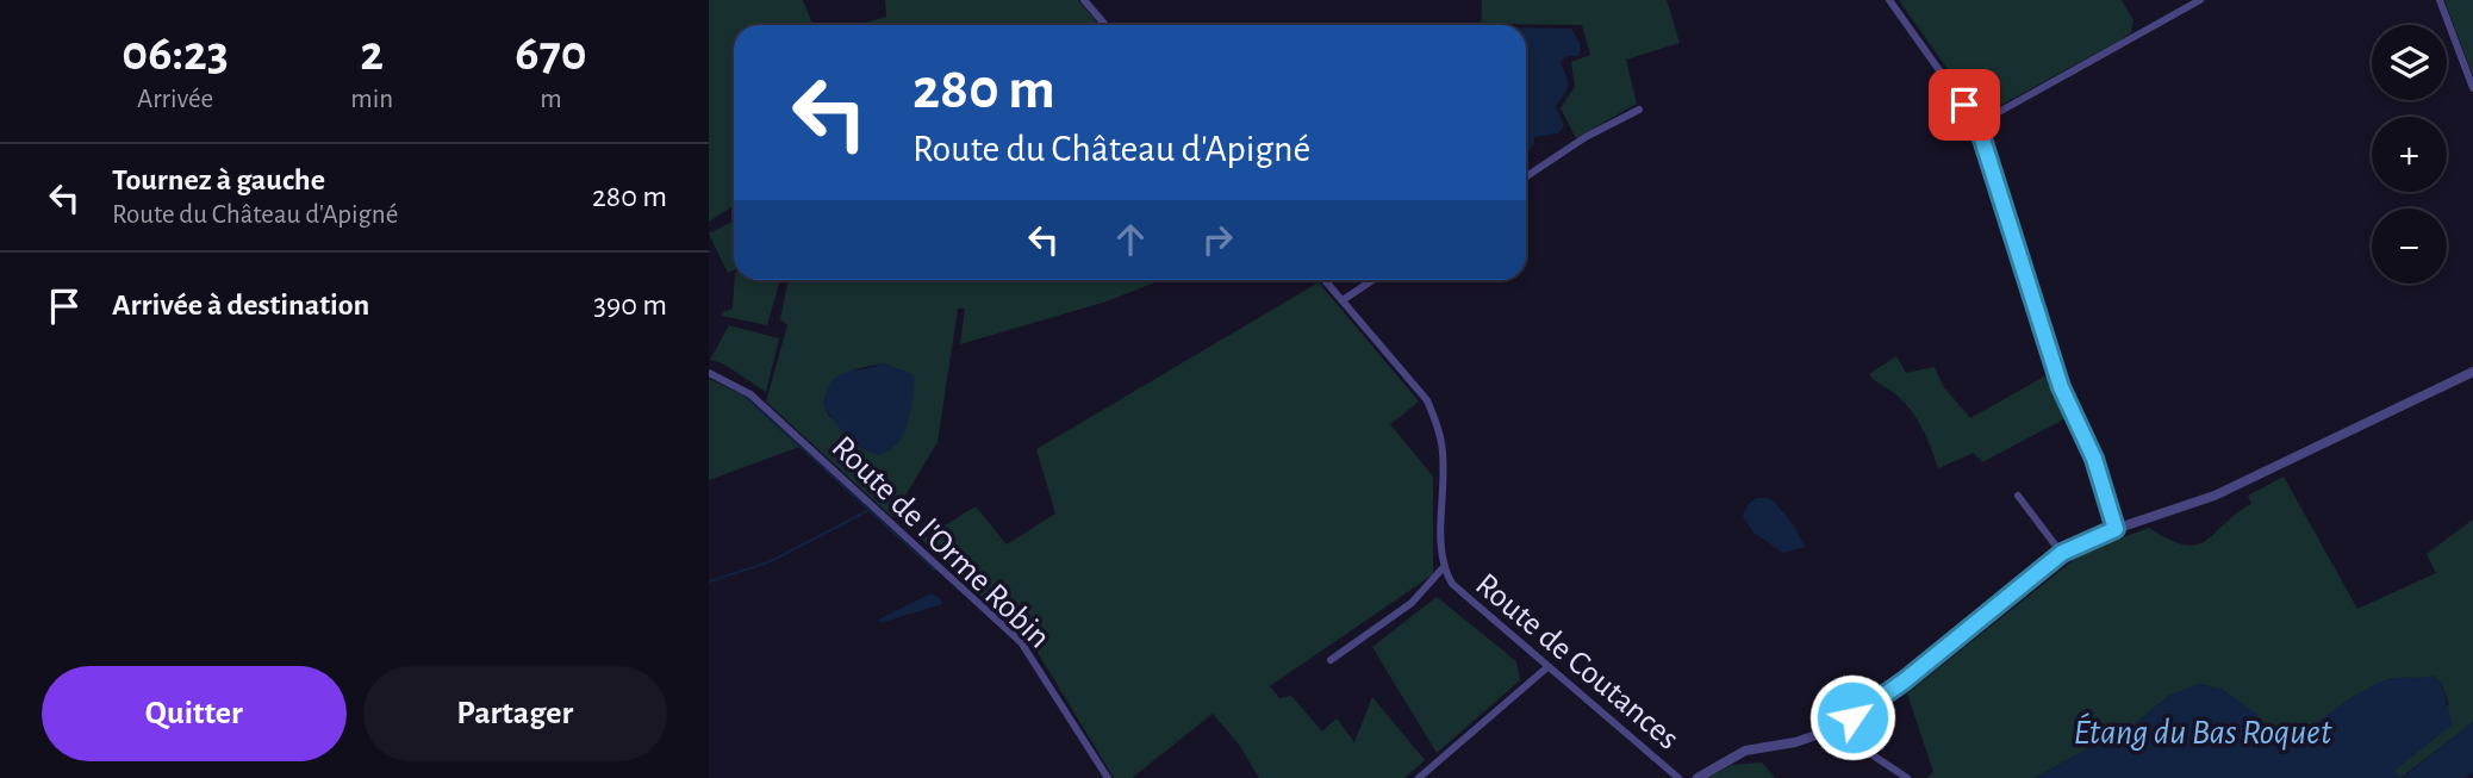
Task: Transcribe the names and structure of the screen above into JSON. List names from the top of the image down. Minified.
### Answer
{"streets":{"street":["Route de l'Orme Robin","Route de Coutances"]},"water":["Étang du Bas Roquet"],"page":{"eta":["06:23","Arrivée","2","min","670","m"],"map_buttons":["+","−"],"turn":["280 m","Route du Château d'Apigné"],"list":[{"name":"Tournez à gauche","note":"Route du Château d'Apigné","value":"280 m"},{"name":"Arrivée à destination","value":"390 m"}],"buttons":["Quitter","Partager"]}}
